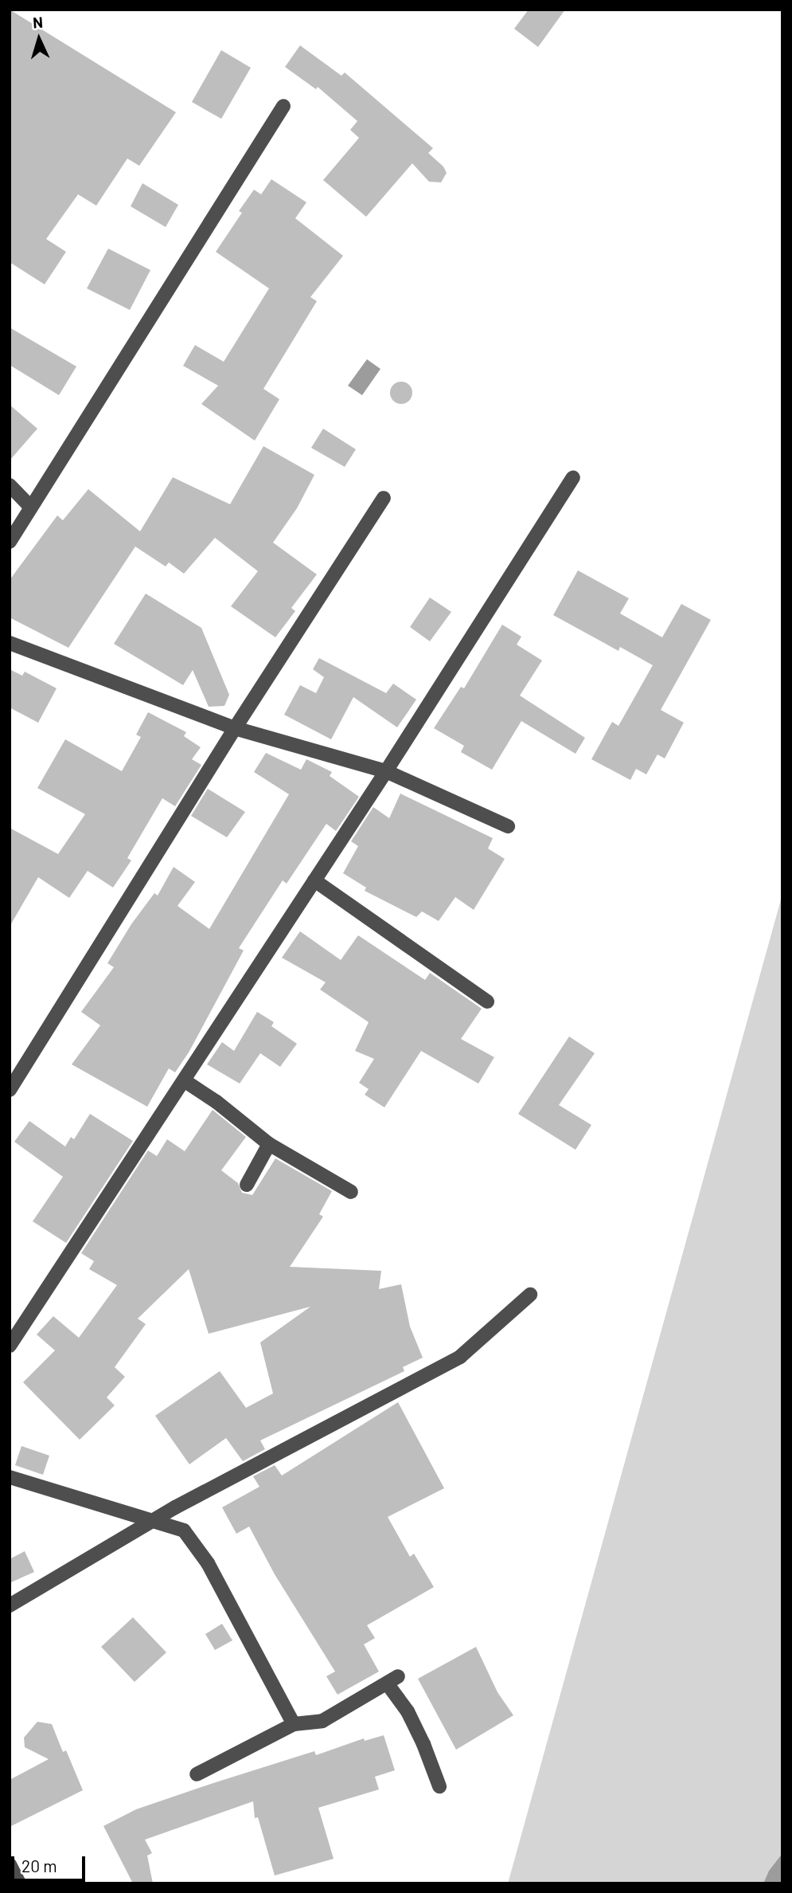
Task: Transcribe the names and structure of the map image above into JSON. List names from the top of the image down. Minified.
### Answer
{"scale_bar":"20 m","north":"top"}
